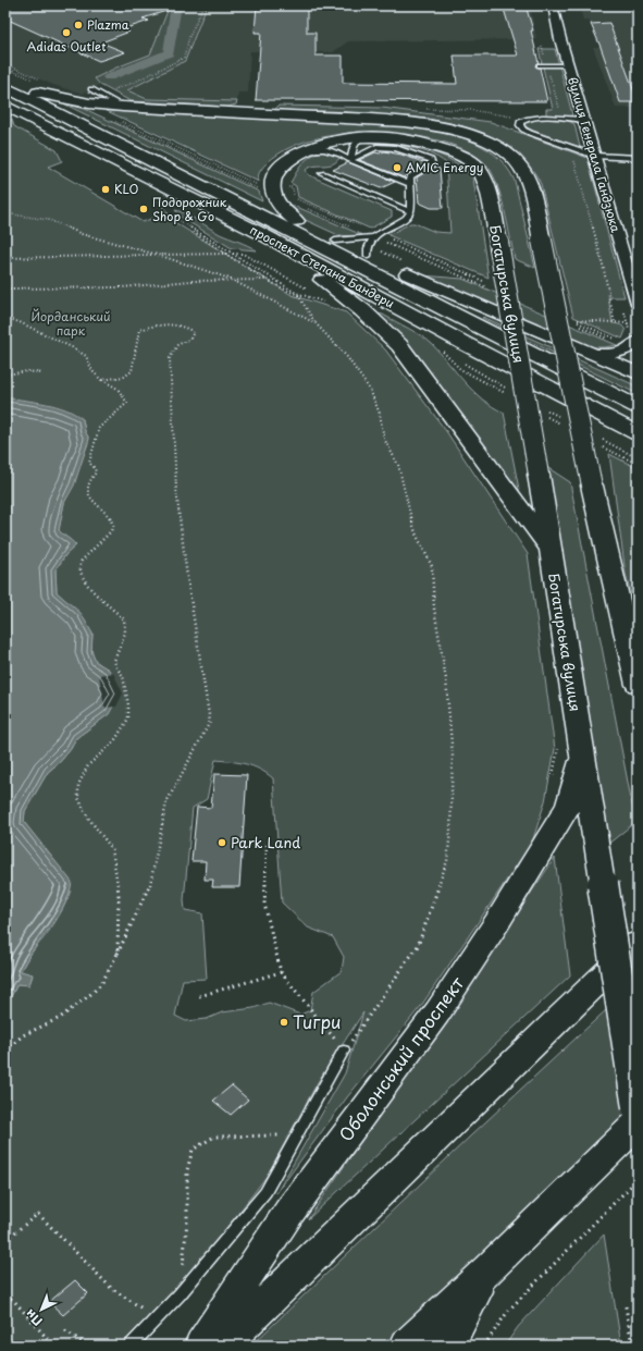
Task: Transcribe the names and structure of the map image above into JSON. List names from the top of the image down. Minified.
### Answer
{"streets":{"main road":["проспект Степана Бандери","Богатирська вулиця","Оболонський проспект"],"street":["вулиця Генерала Гандзюка"]},"crossings":[["Богатирська вулиця","Оболонський проспект"]],"parks":["Йорданський парк"],"places":["Plazma","Adidas Outlet","AMIC Energy","KLO","Подорожник Shop & Go","Park Land","Тигри"],"north":"bottom left"}
